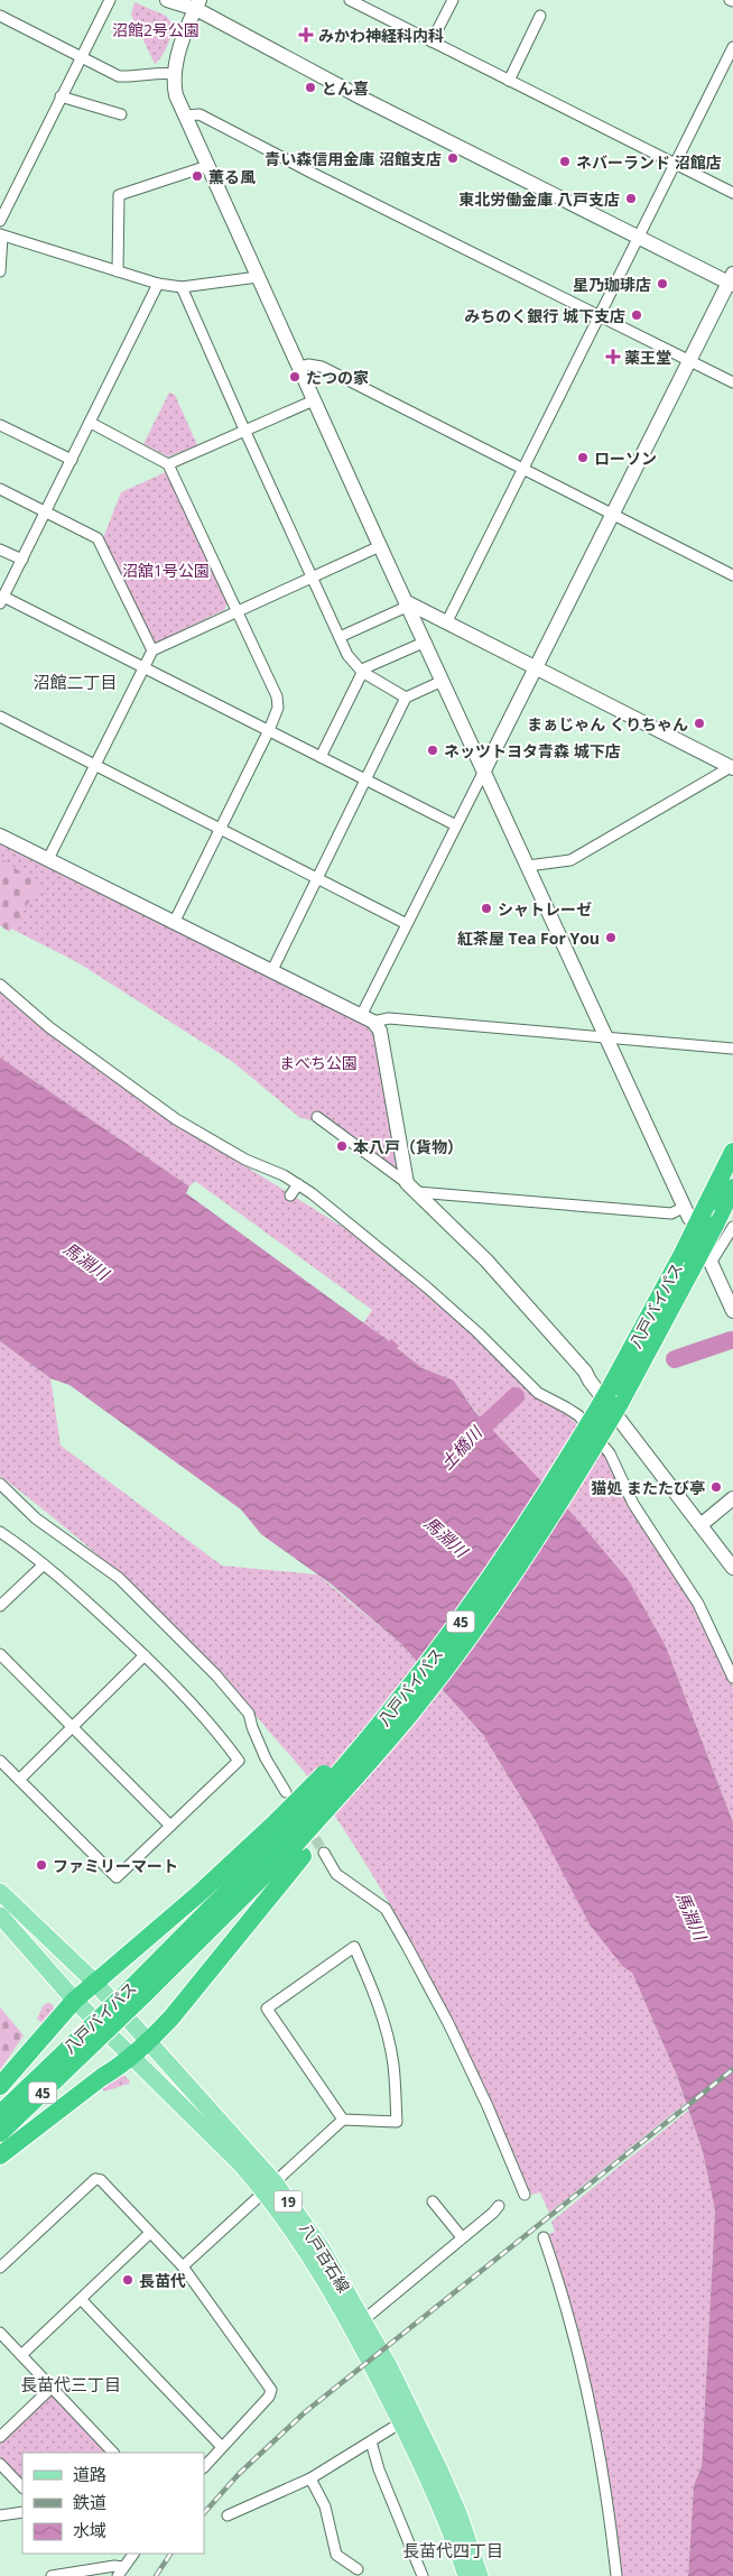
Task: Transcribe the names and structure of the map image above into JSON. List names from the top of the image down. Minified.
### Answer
{"streets":{"highway":["八戸バイパス","45"],"main road":["19","八戸百石線"]},"districts":["沼館二丁目","長苗代三丁目","長苗代四丁目"],"water":["馬淵川","土橋川"],"parks":["沼館2号公園","沼舘1号公園","まべち公園"],"places":{"health":["みかわ神経科内科","薬王堂"],"other":["とん喜","青い森信用金庫 沼館支店","ネバーランド 沼館店","薫る風","東北労働金庫 八戸支店","星乃珈琲店","みちのく銀行 城下支店","たつの家","ローソン","まぁじゃん くりちゃん","ネッツトヨタ青森 城下店","シャトレーゼ","紅茶屋 Tea For You","本八戸（貨物）","猫処 またたび亭","ファミリーマート","長苗代"]},"legend":["道路","鉄道","水域"]}
